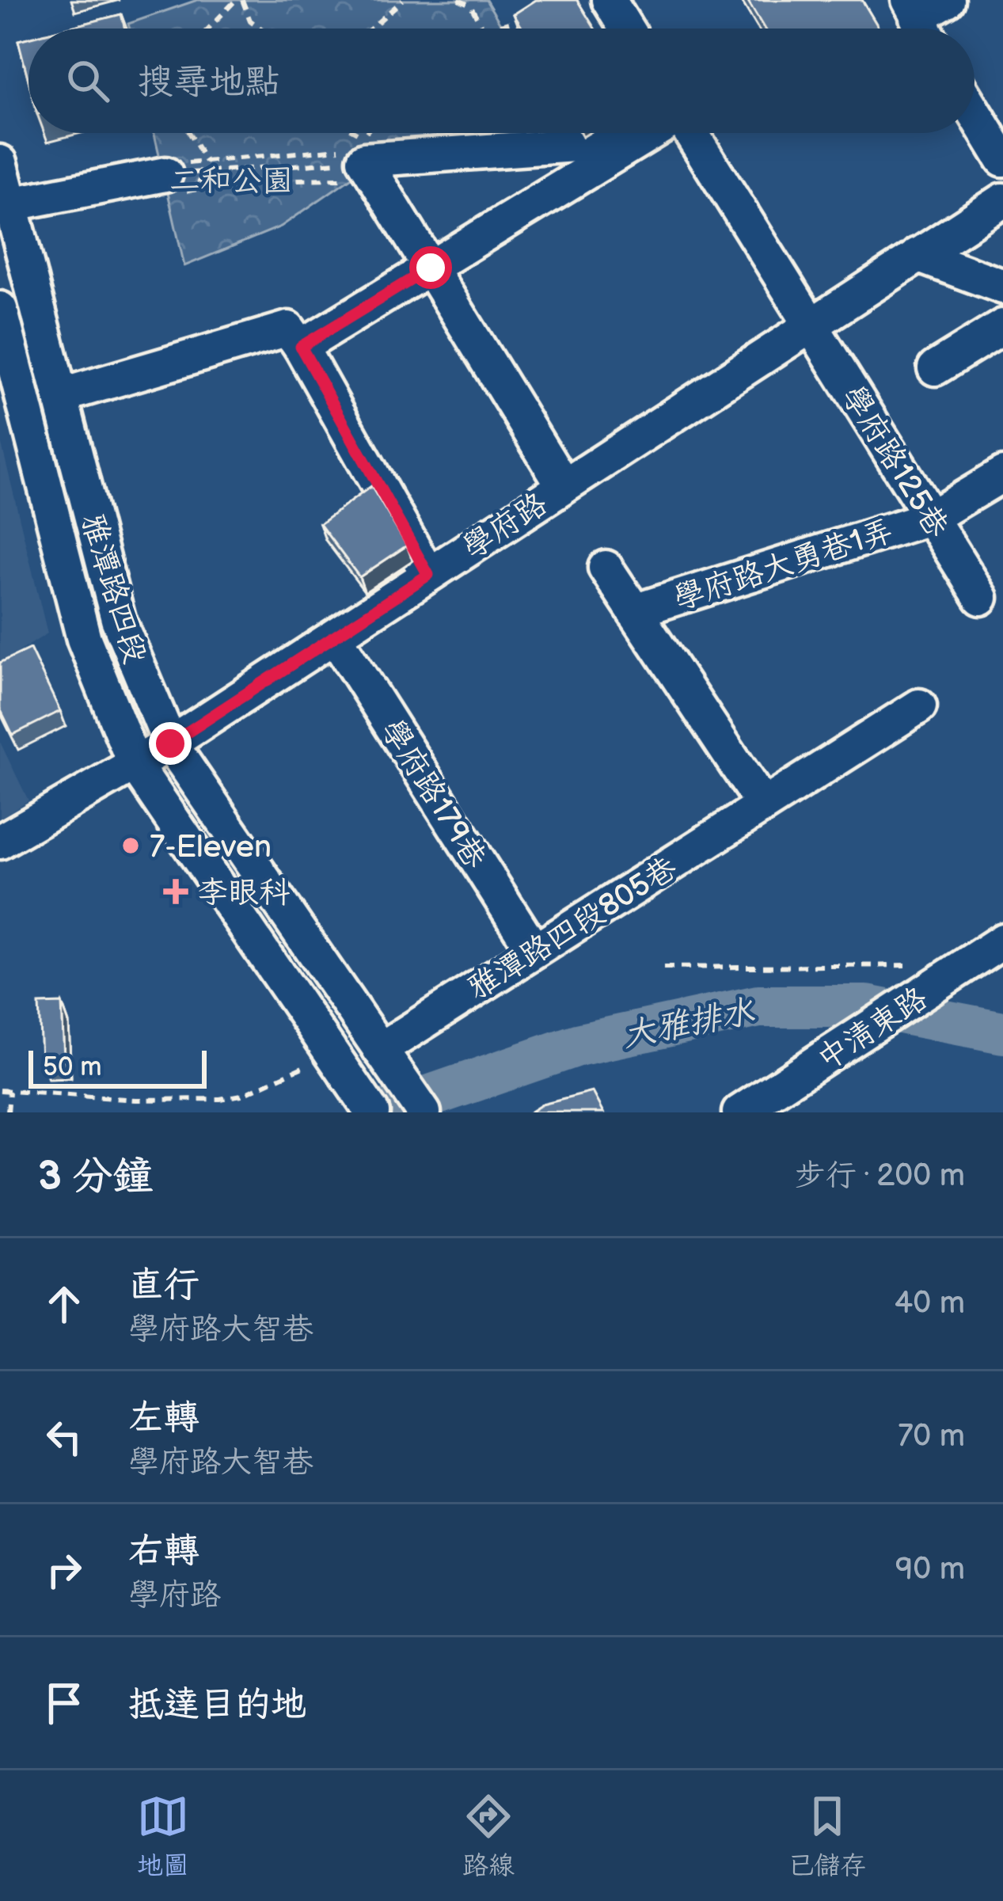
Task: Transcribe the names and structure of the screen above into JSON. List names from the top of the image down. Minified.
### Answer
{"streets":{"street":["學府路125巷","學府路","學府路大勇巷1弄","雅潭路四段","學府路179巷","雅潭路四段805巷","中清東路"]},"crossings":[["學府路125巷","學府路"],["學府路125巷","學府路大勇巷1弄"],["學府路","雅潭路四段"],["學府路","學府路179巷"],["雅潭路四段","雅潭路四段805巷"],["學府路179巷","雅潭路四段805巷"]],"water":["大雅排水"],"parks":["二和公園"],"places":{"other":["7-Eleven"],"health":["李眼科"]},"scale_bar":"50 m","page":{"search":"搜尋地點","scale":"50 m","heading":["3 分鐘","步行 · 200 m"],"list":[["直行","學府路大智巷","40 m"],["左轉","學府路大智巷","70 m"],["右轉","學府路","90 m"],"抵達目的地"],"nav":["地圖","路線","已儲存"]}}
